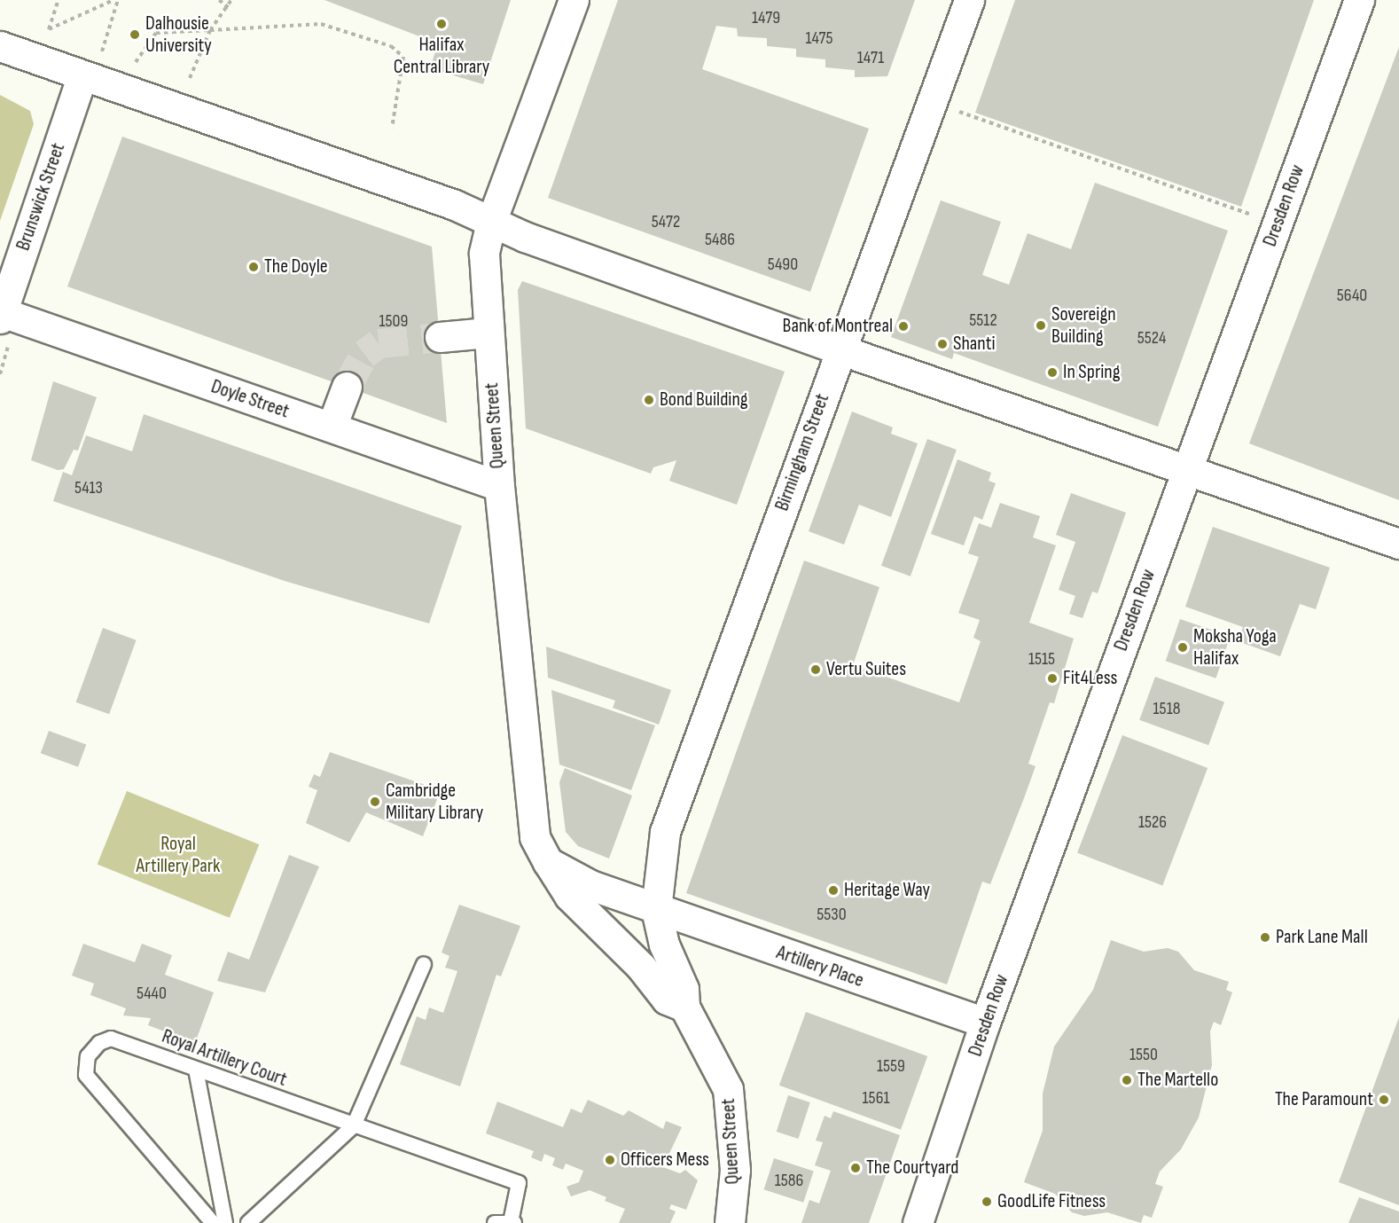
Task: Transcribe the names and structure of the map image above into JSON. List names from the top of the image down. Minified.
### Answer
{"streets":{"street":["Brunswick Street","Dresden Row","Doyle Street","Queen Street","Birmingham Street","Artillery Place"],"lane":["Royal Artillery Court"]},"crossings":[["Brunswick Street","Doyle Street"],["Dresden Row","Artillery Place"],["Doyle Street","Queen Street"],["Queen Street","Birmingham Street"],["Queen Street","Artillery Place"],["Birmingham Street","Artillery Place"]],"parks":["Royal Artillery Park"],"places":["Halifax Central Library","Dalhousie University","The Doyle","Sovereign Building","Bank of Montreal","Shanti","In Spring","Bond Building","Moksha Yoga Halifax","Vertu Suites","Fit4Less","Cambridge Military Library","Heritage Way","Park Lane Mall","The Martello","The Paramount","Officers Mess","The Courtyard","GoodLife Fitness"],"house_numbers":["1479","1475","1471","5472","5486","5490","5640","5512","1509","5524","5413","1515","1518","1526","5530","5440","1550","1559","1561","1586"]}
